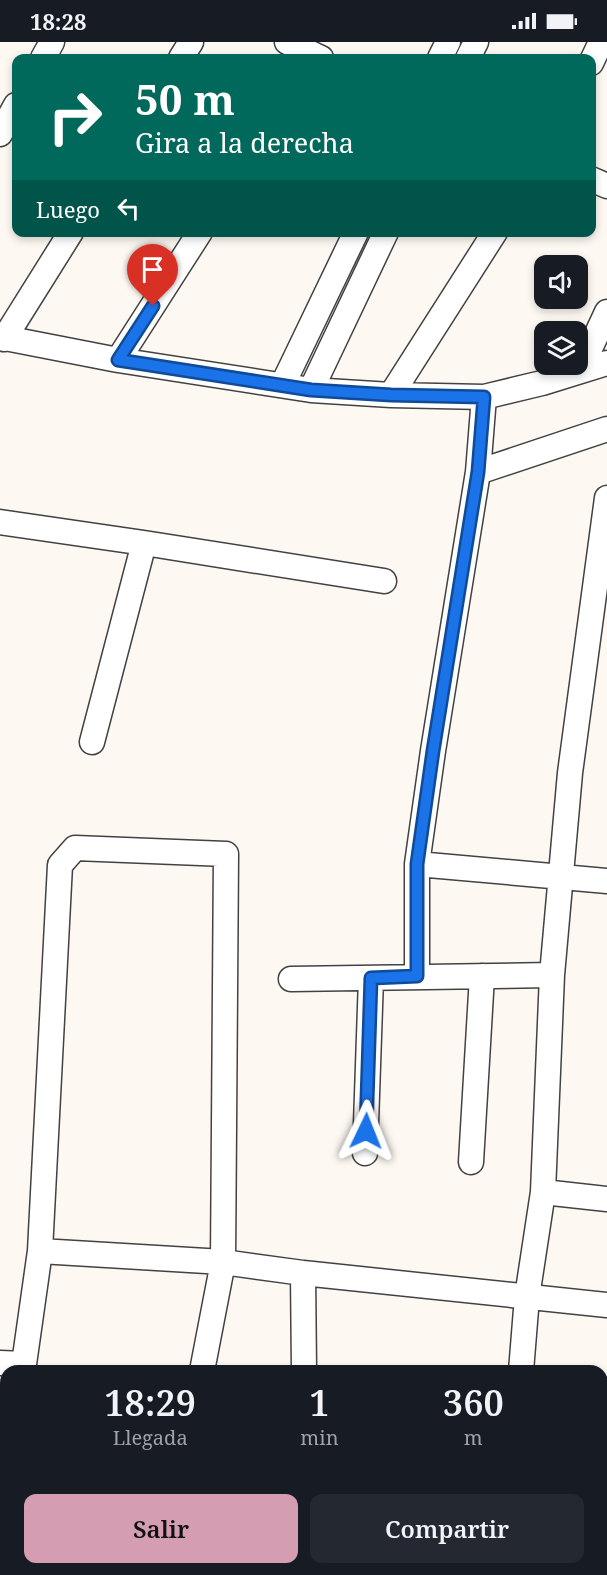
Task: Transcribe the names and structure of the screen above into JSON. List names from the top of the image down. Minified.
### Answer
{"page":{"status":"18:28","turn":["50 m","Gira a la derecha"],"then":"Luego","eta":["18:29","Llegada","1","min","360","m"],"buttons":["Salir","Compartir"]}}
